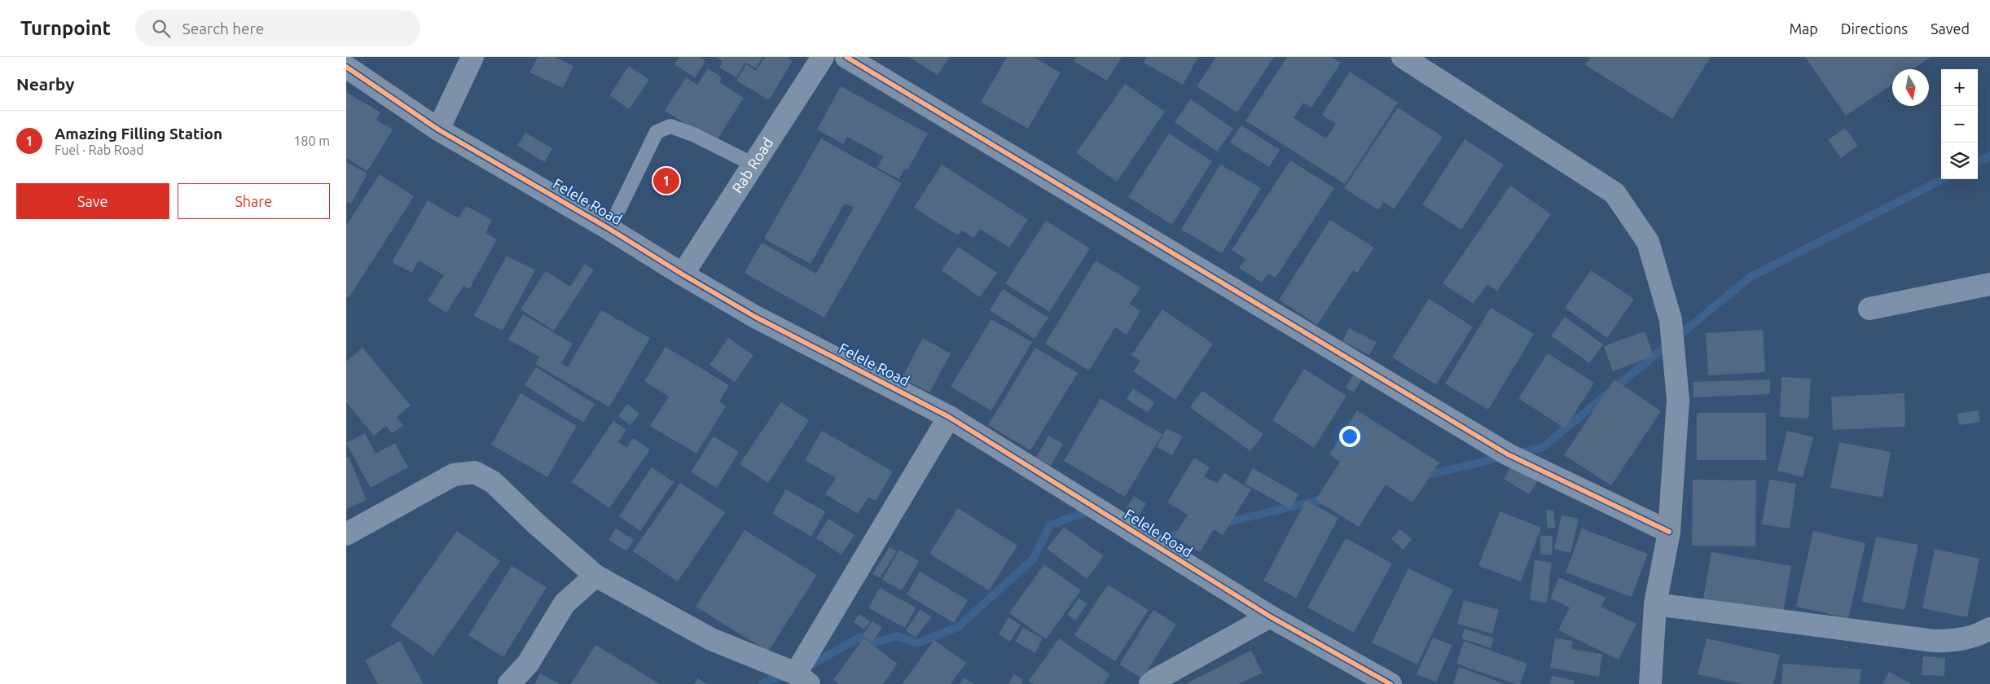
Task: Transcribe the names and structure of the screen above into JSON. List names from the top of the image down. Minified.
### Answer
{"streets":{"street":["Rab Road","Felele Road"]},"crossings":[["Rab Road","Felele Road"]],"north":"bottom","page":{"header":"Turnpoint","search":"Search here","nav":["Map","Directions","Saved"],"heading":"Nearby","map_buttons":["+","−"],"list":[{"mark":"1","name":"Amazing Filling Station","note":"Fuel · Rab Road","value":"180 m"}],"pins":"1","buttons":["Save","Share"]}}
